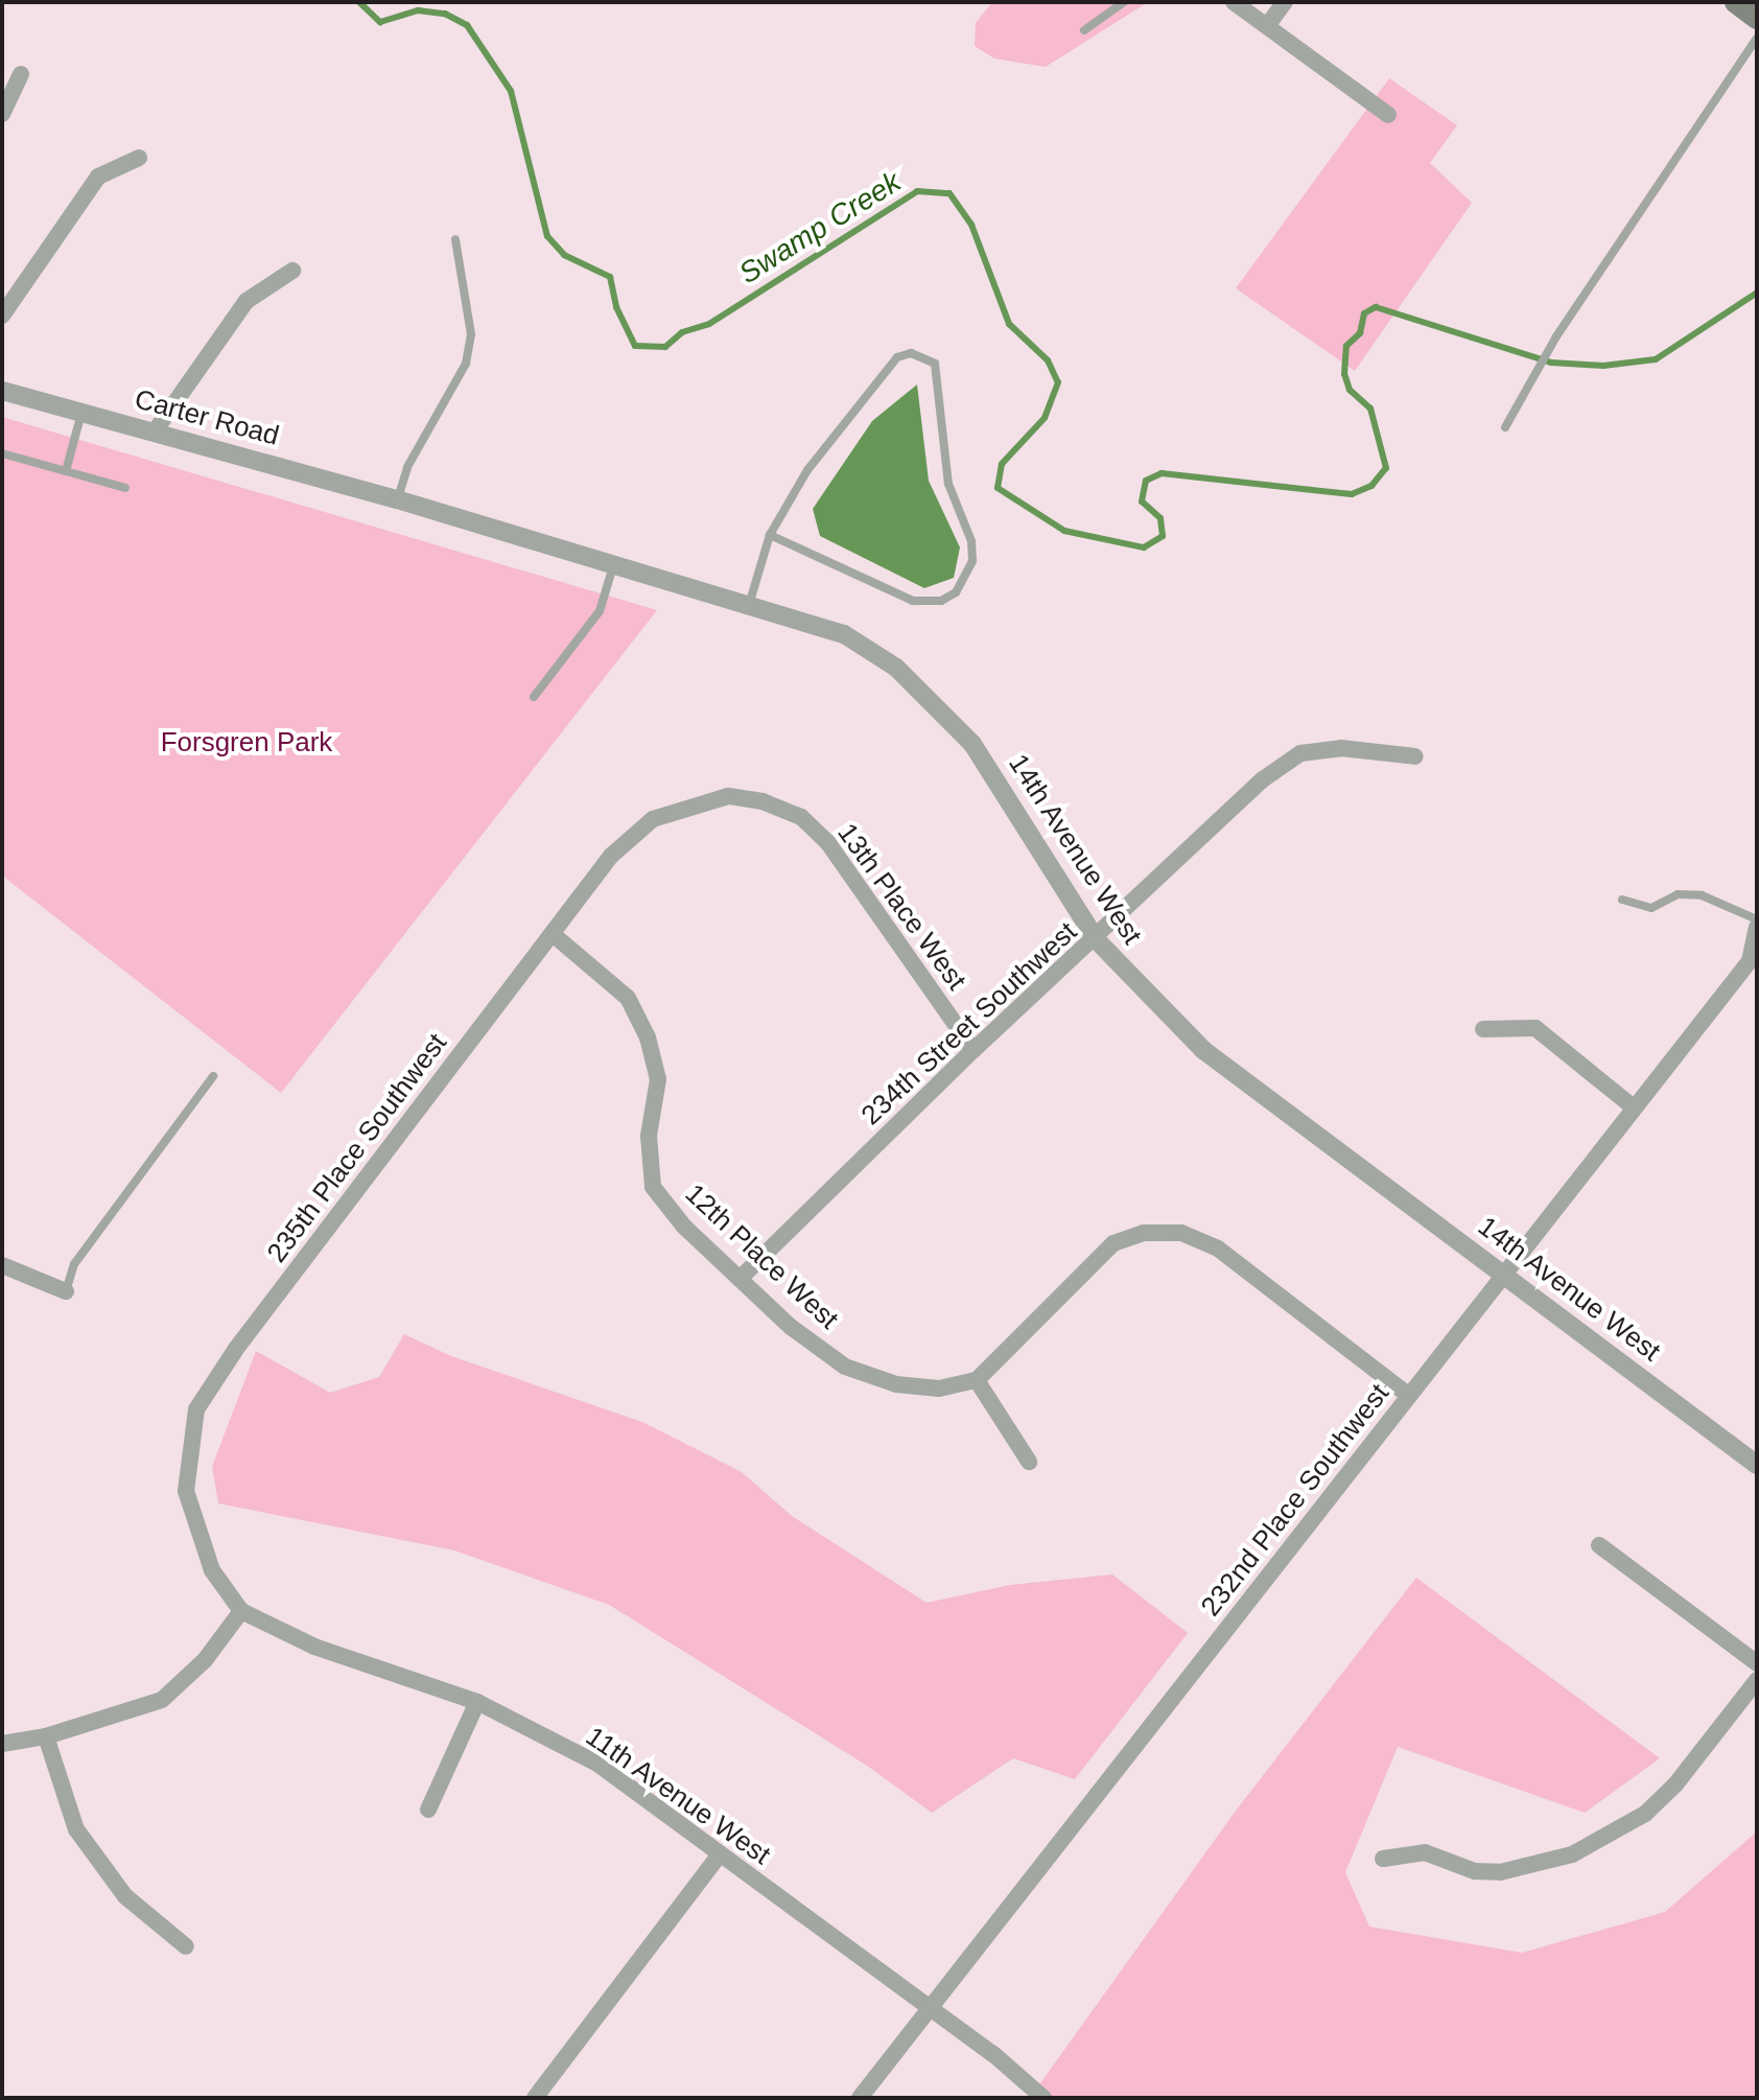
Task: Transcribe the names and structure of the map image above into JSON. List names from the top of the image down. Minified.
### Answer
{"streets":{"street":["Carter Road","14th Avenue West","13th Place West","234th Street Southwest","235th Place Southwest","12th Place West","232nd Place Southwest","11th Avenue West"]},"crossings":[["Carter Road","14th Avenue West"],["14th Avenue West","234th Street Southwest"],["14th Avenue West","232nd Place Southwest"],["13th Place West","234th Street Southwest"],["13th Place West","235th Place Southwest"],["234th Street Southwest","12th Place West"],["235th Place Southwest","12th Place West"],["235th Place Southwest","11th Avenue West"],["232nd Place Southwest","11th Avenue West"]],"water":["Swamp Creek"],"parks":["Forsgren Park"]}
